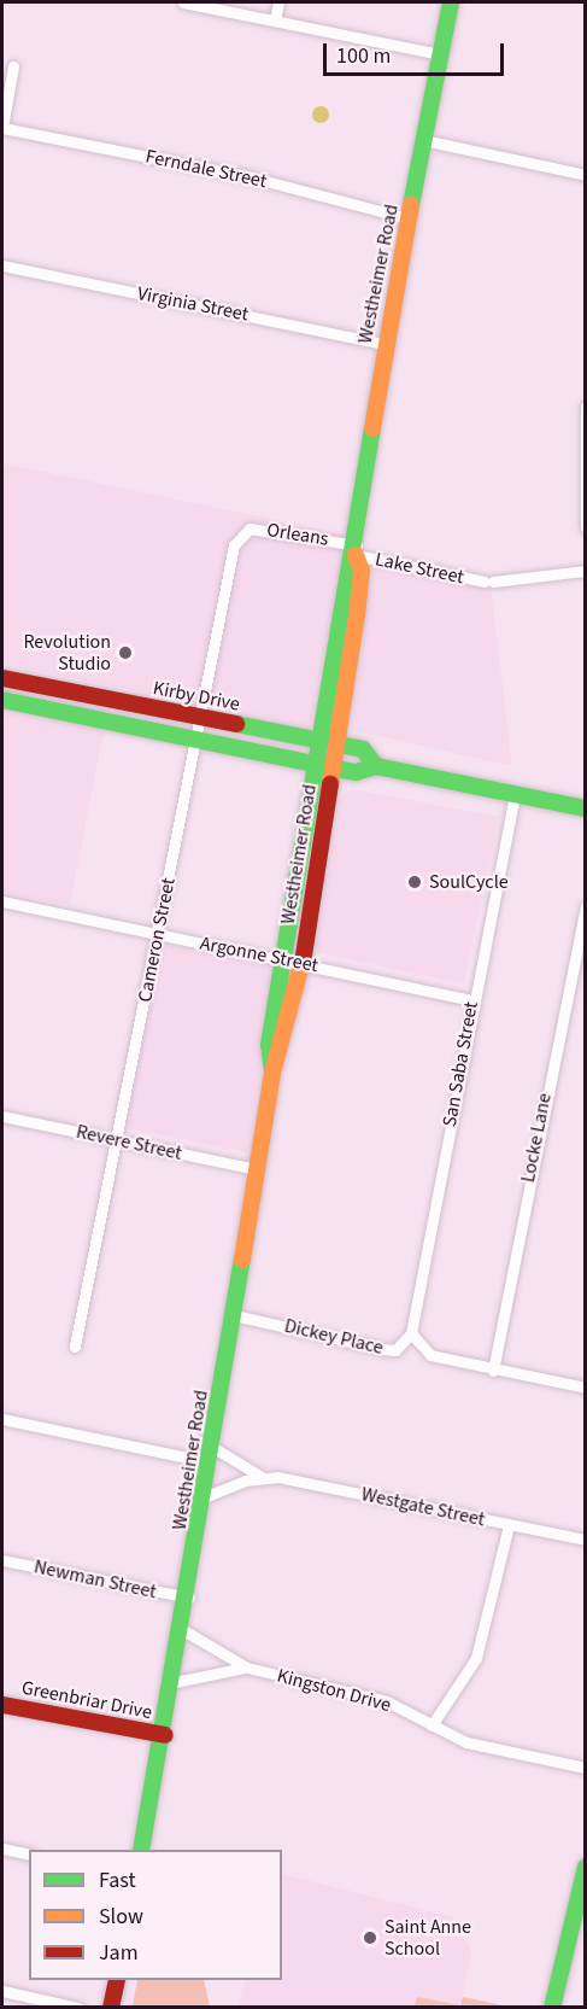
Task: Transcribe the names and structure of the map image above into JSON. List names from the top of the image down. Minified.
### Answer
{"streets":{"main road":["Westheimer Road","Kirby Drive","Greenbriar Drive"],"street":["Ferndale Street","Virginia Street","Orleans","Lake Street","Cameron Street","Argonne Street","San Saba Street","Locke Lane","Revere Street","Dickey Place","Westgate Street","Newman Street","Kingston Drive"]},"crossings":[["Ferndale Street","Westheimer Road"],["Westheimer Road","Virginia Street"],["Westheimer Road","Orleans"],["Westheimer Road","Lake Street"],["Westheimer Road","Kirby Drive"],["Westheimer Road","Argonne Street"],["Westheimer Road","Revere Street"],["Westheimer Road","Dickey Place"],["Westheimer Road","Westgate Street"],["Westheimer Road","Newman Street"],["Westheimer Road","Kingston Drive"],["Westheimer Road","Greenbriar Drive"],["Orleans","Lake Street"],["Orleans","Cameron Street"],["Kirby Drive","Cameron Street"],["Kirby Drive","San Saba Street"],["Cameron Street","Argonne Street"],["Cameron Street","Revere Street"],["Argonne Street","San Saba Street"],["San Saba Street","Dickey Place"],["Locke Lane","Dickey Place"]],"places":["Revolution Studio","SoulCycle","Saint Anne School"],"legend":["Fast","Slow","Jam"],"scale_bar":"100 m"}
